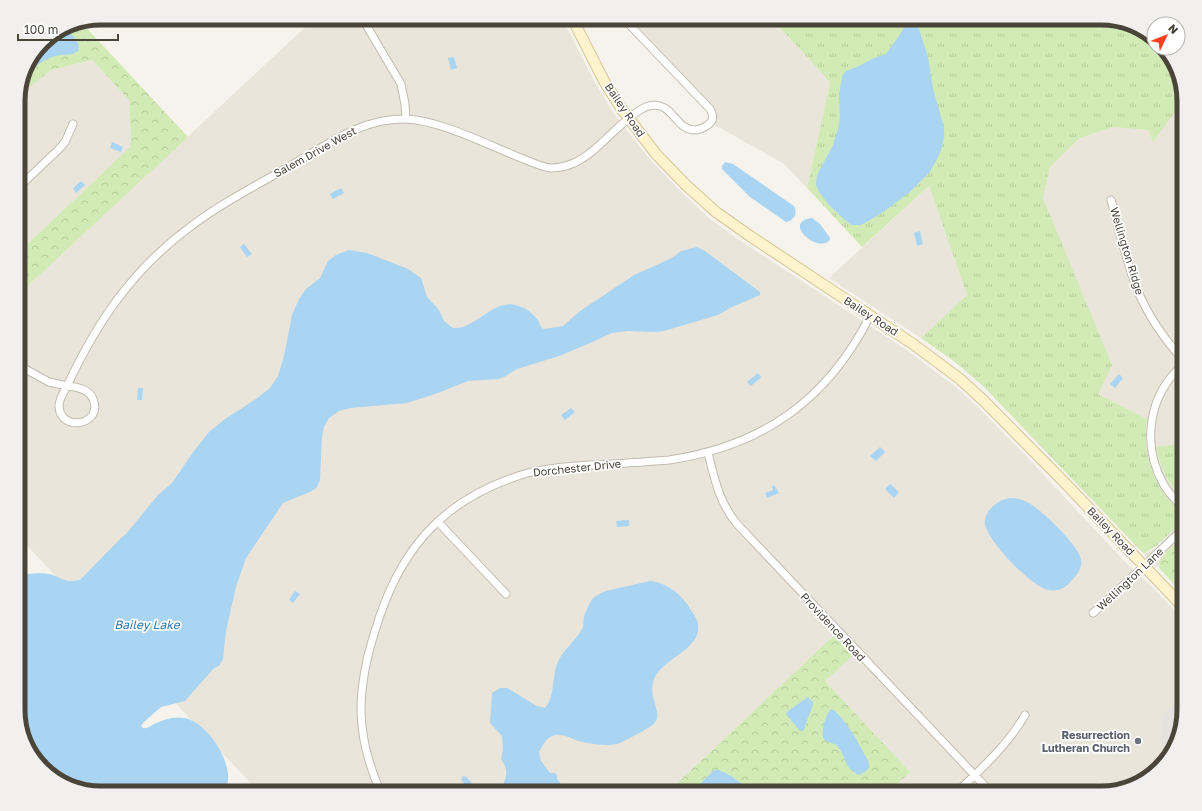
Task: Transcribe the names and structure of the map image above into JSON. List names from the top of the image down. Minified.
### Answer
{"streets":{"main road":["Bailey Road"],"street":["Salem Drive West","Wellington Ridge","Dorchester Drive","Wellington Lane","Providence Road"]},"crossings":[["Bailey Road","Salem Drive West"],["Bailey Road","Dorchester Drive"],["Bailey Road","Wellington Lane"],["Dorchester Drive","Providence Road"]],"water":["Bailey Lake"],"places":["Resurrection Lutheran Church"],"scale_bar":"100 m","north":"top right"}
